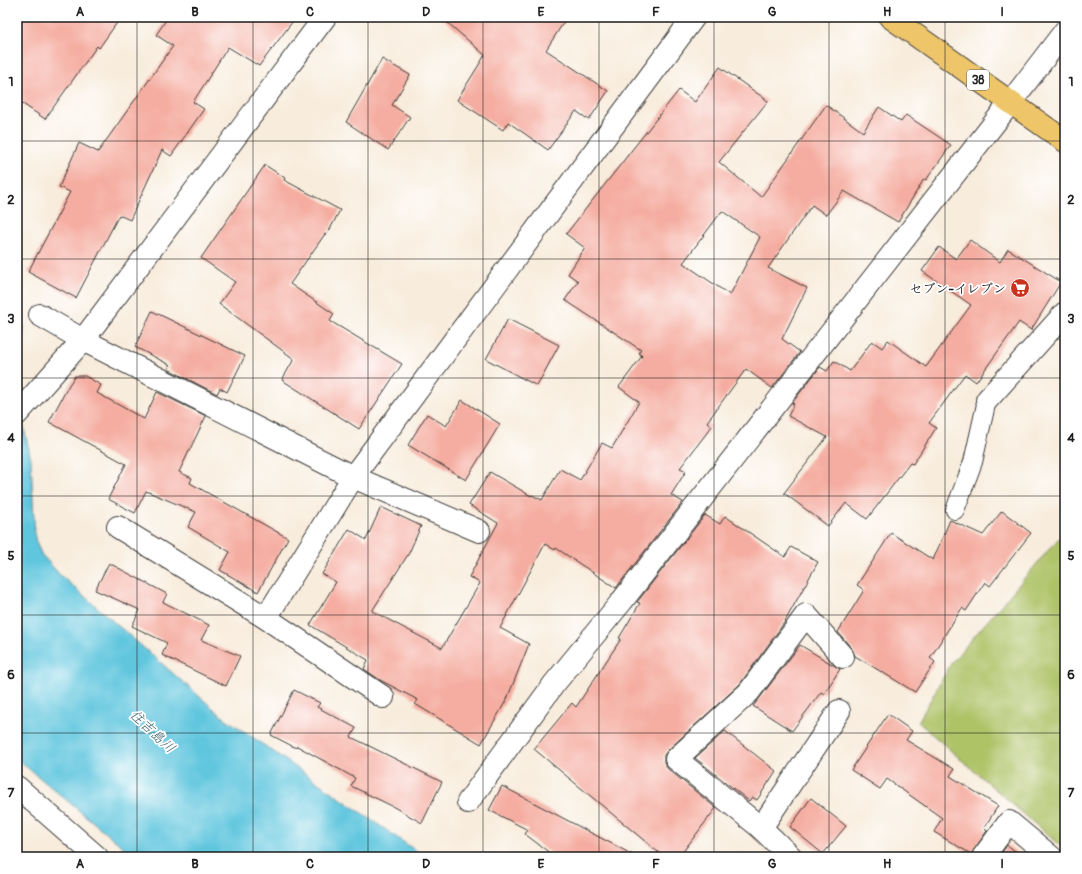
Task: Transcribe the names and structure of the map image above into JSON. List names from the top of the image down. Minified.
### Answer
{"streets":{"main road":["38"]},"water":["住吉島川"],"places":{"supermarket":["セブン-イレブン"]},"grid":{"columns":["A","B","C","D","E","F","G","H","I"],"rows":["1","2","3","4","5","6","7"]}}
